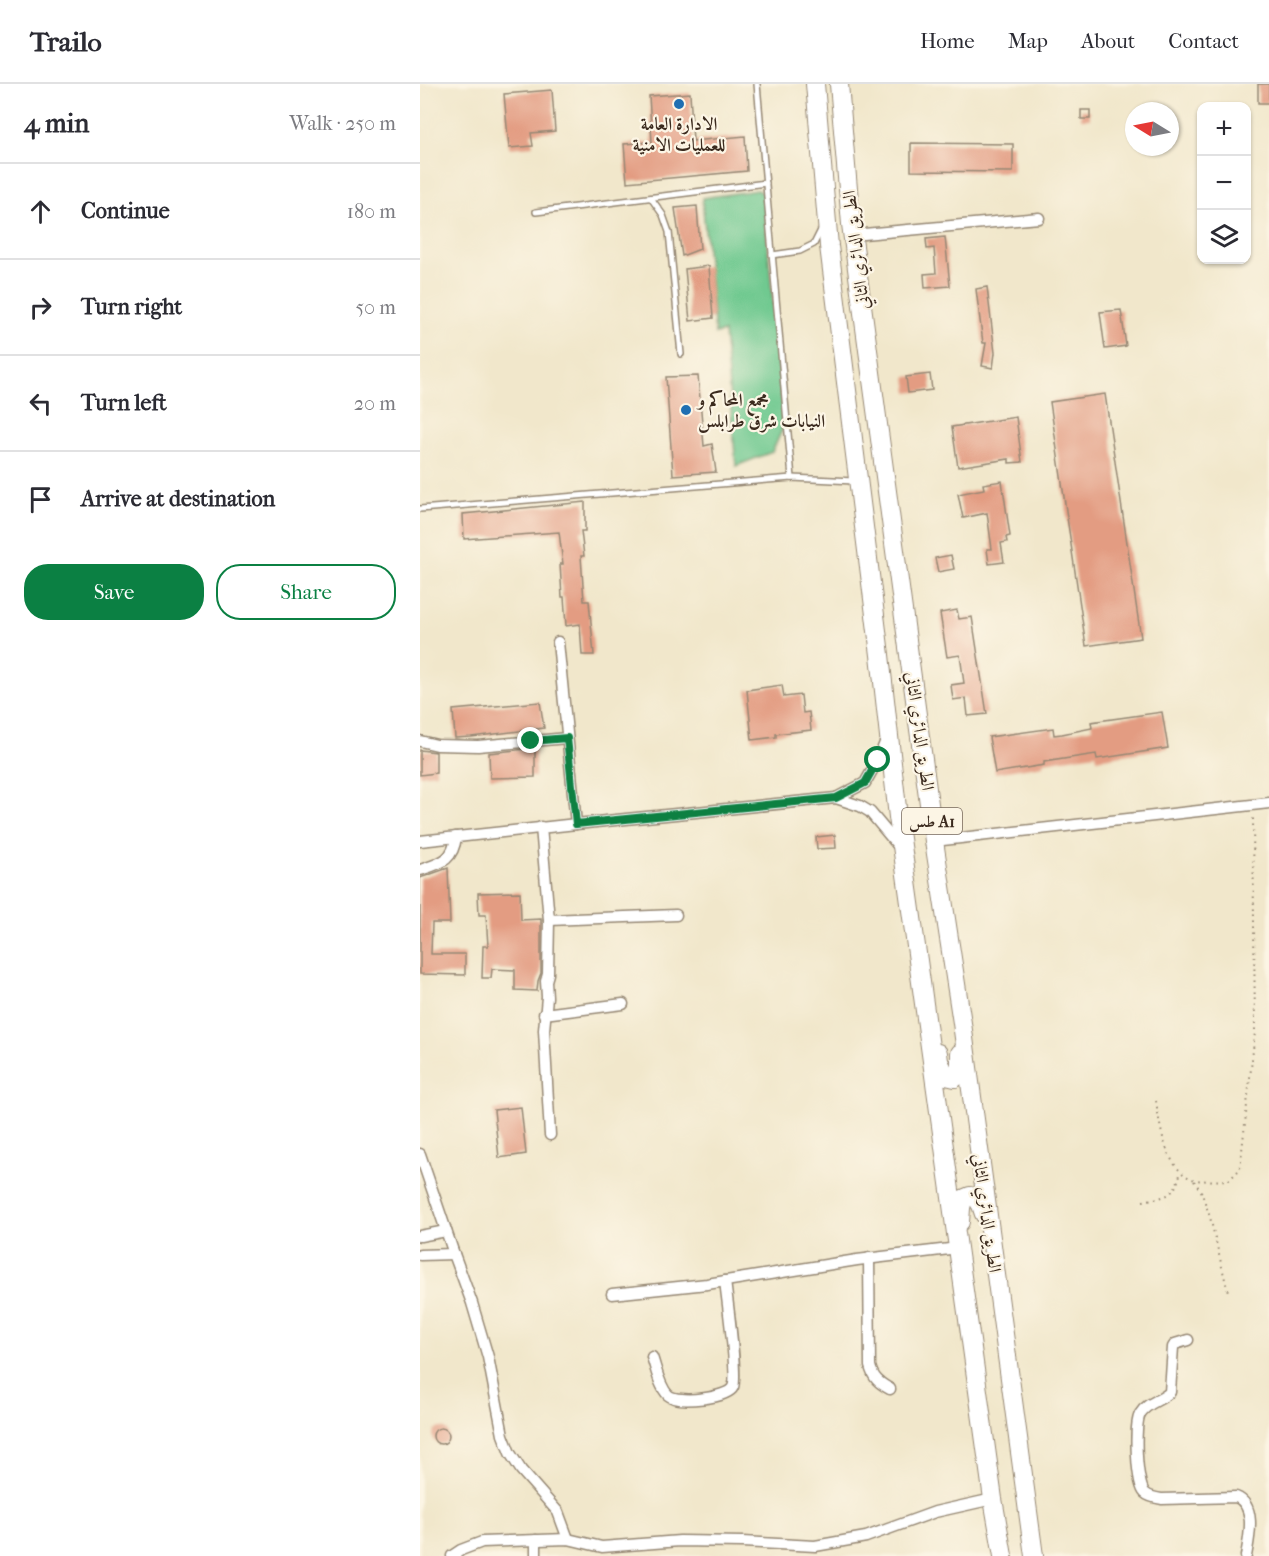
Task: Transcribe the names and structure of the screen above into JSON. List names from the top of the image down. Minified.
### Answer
{"streets":{"highway":["الطريق الدائري الثاني","طس A1"]},"places":["الادارة العامة للعمليات الامنية","مجمع المحاكم و النيابات شرق طرابلس"],"north":"left","page":{"header":"Trailo","nav":["Home","Map","About","Contact"],"heading":["4 min","Walk · 250 m"],"map_buttons":["+","−"],"list":[["Continue","180 m"],["Turn right","50 m"],["Turn left","20 m"],"Arrive at destination"],"buttons":["Save","Share"]}}
